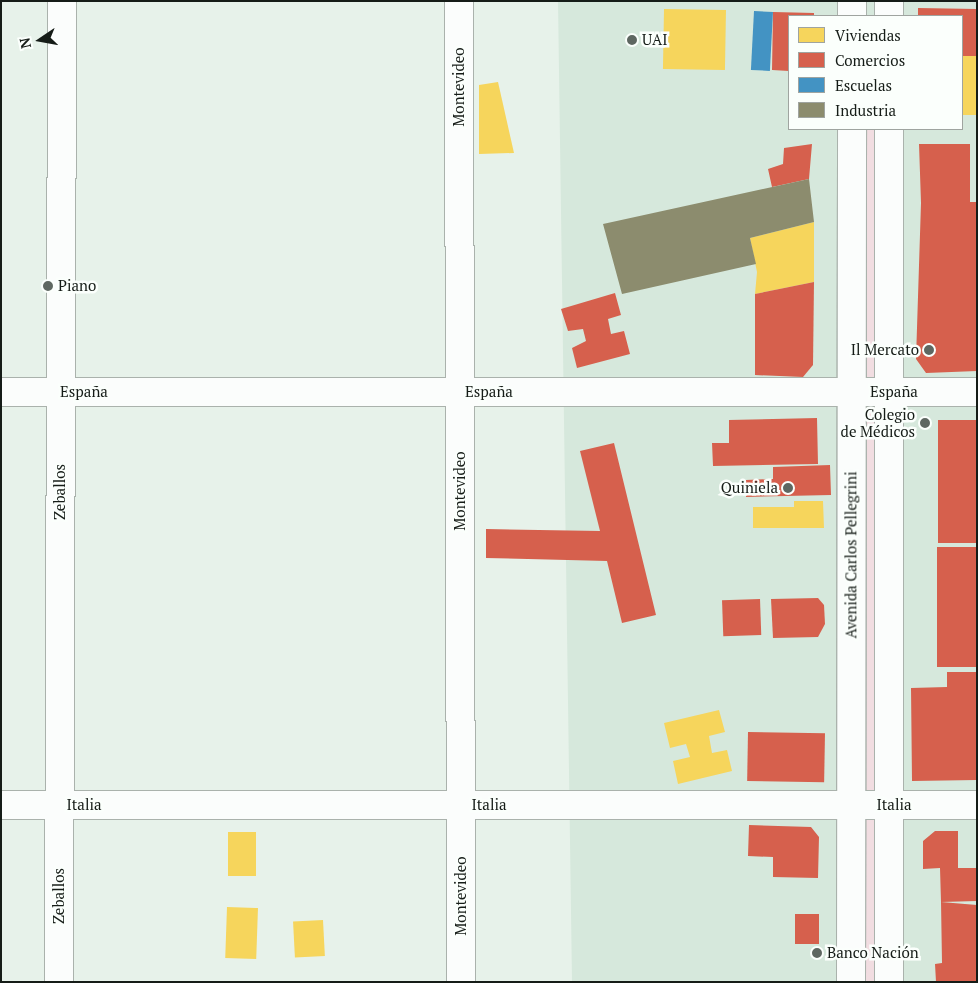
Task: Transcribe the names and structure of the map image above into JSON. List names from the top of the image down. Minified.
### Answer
{"streets":{"street":["Montevideo","España","Zeballos","Avenida Carlos Pellegrini","Italia"]},"crossings":[["Montevideo","España"],["Montevideo","Italia"],["España","Zeballos"],["España","Avenida Carlos Pellegrini"],["Zeballos","Italia"],["Avenida Carlos Pellegrini","Italia"]],"places":["UAI","Piano","Il Mercato","Colegio de Médicos","Quiniela","Banco Nación"],"legend":["Viviendas","Comercios","Escuelas","Industria"],"north":"left"}
